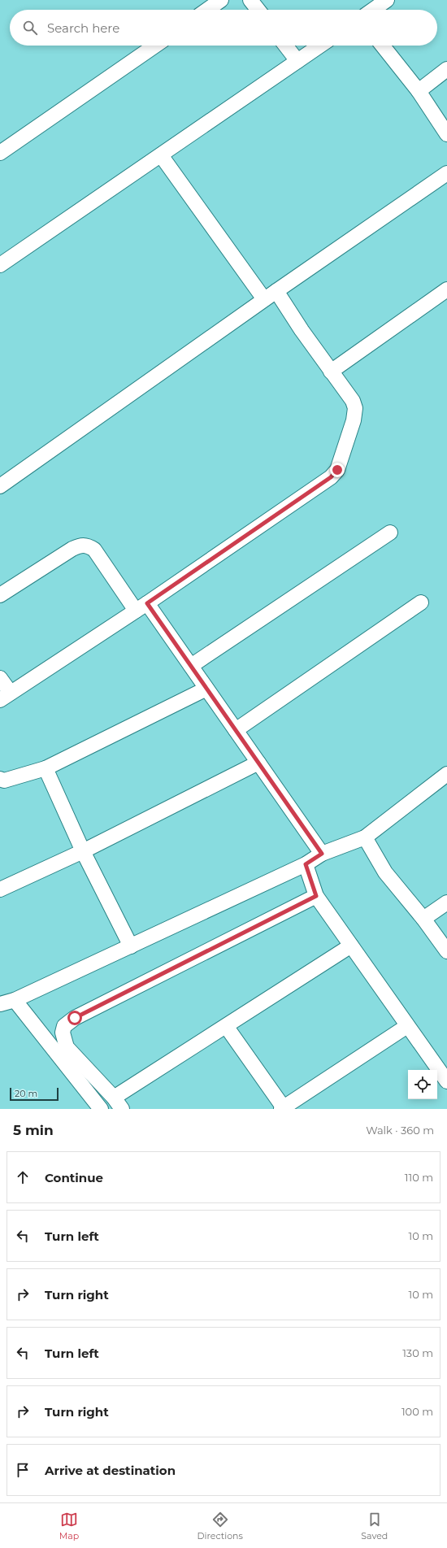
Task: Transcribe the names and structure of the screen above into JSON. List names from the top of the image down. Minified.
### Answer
{"scale_bar":"20 m","page":{"search":"Search here","scale":"20 m","heading":["5 min","Walk · 360 m"],"list":[["Continue","110 m"],["Turn left","10 m"],["Turn right","10 m"],["Turn left","130 m"],["Turn right","100 m"],"Arrive at destination"],"nav":["Map","Directions","Saved"]}}
